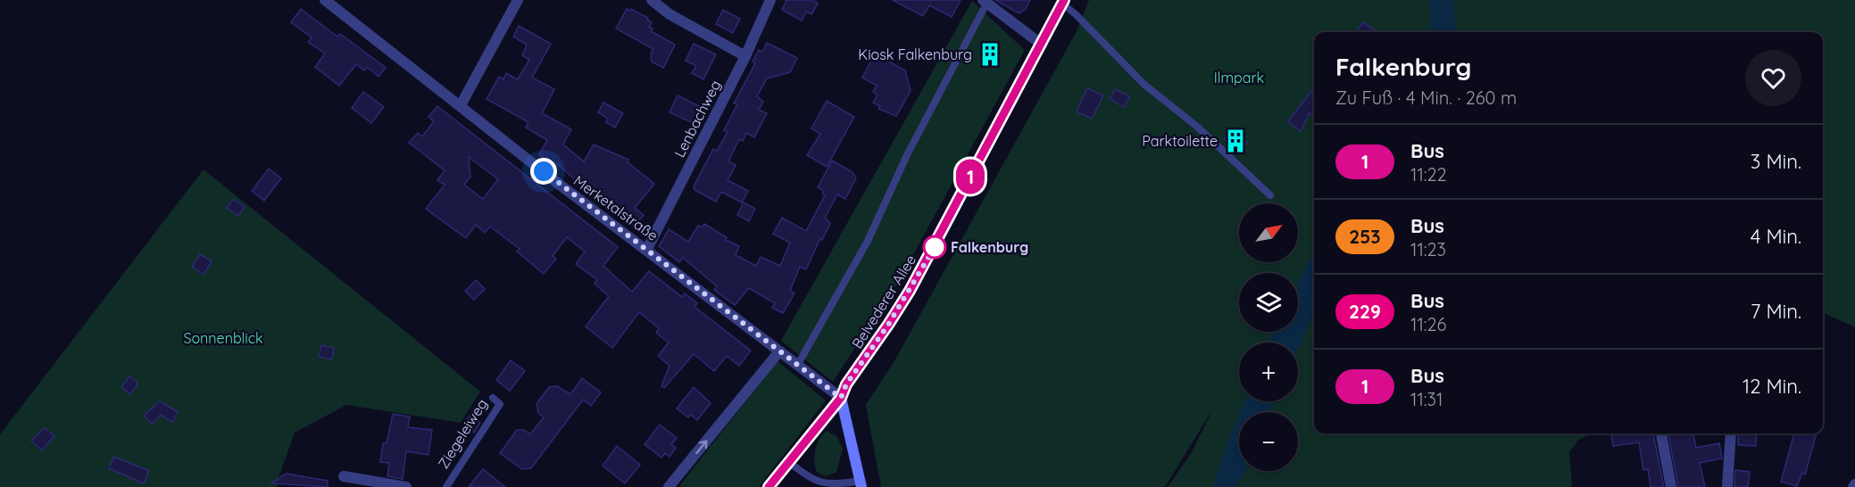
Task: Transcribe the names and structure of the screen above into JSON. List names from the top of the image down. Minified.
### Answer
{"streets":{"street":["Lenbachweg","Merketalstraße","Belvederer Allee"],"lane":["Ziegeleiweg"]},"crossings":[["Lenbachweg","Merketalstraße"],["Merketalstraße","Belvederer Allee"]],"parks":["Ilmpark","Sonnenblick"],"places":{"building":["Kiosk Falkenburg","Parktoilette"],"other":["Falkenburg"]},"lines":["bus line 1"],"north":"top right","page":{"on_map":"1","heading":["Falkenburg","Zu Fuß · 4 Min. · 260 m"],"list":[{"mark":"1","name":"Bus","note":"11:22","value":"3 Min."},{"mark":"253","name":"Bus","note":"11:23","value":"4 Min."},{"mark":"229","name":"Bus","note":"11:26","value":"7 Min."},{"mark":"1","name":"Bus","note":"11:31","value":"12 Min."}],"map_buttons":["+","−"]}}
